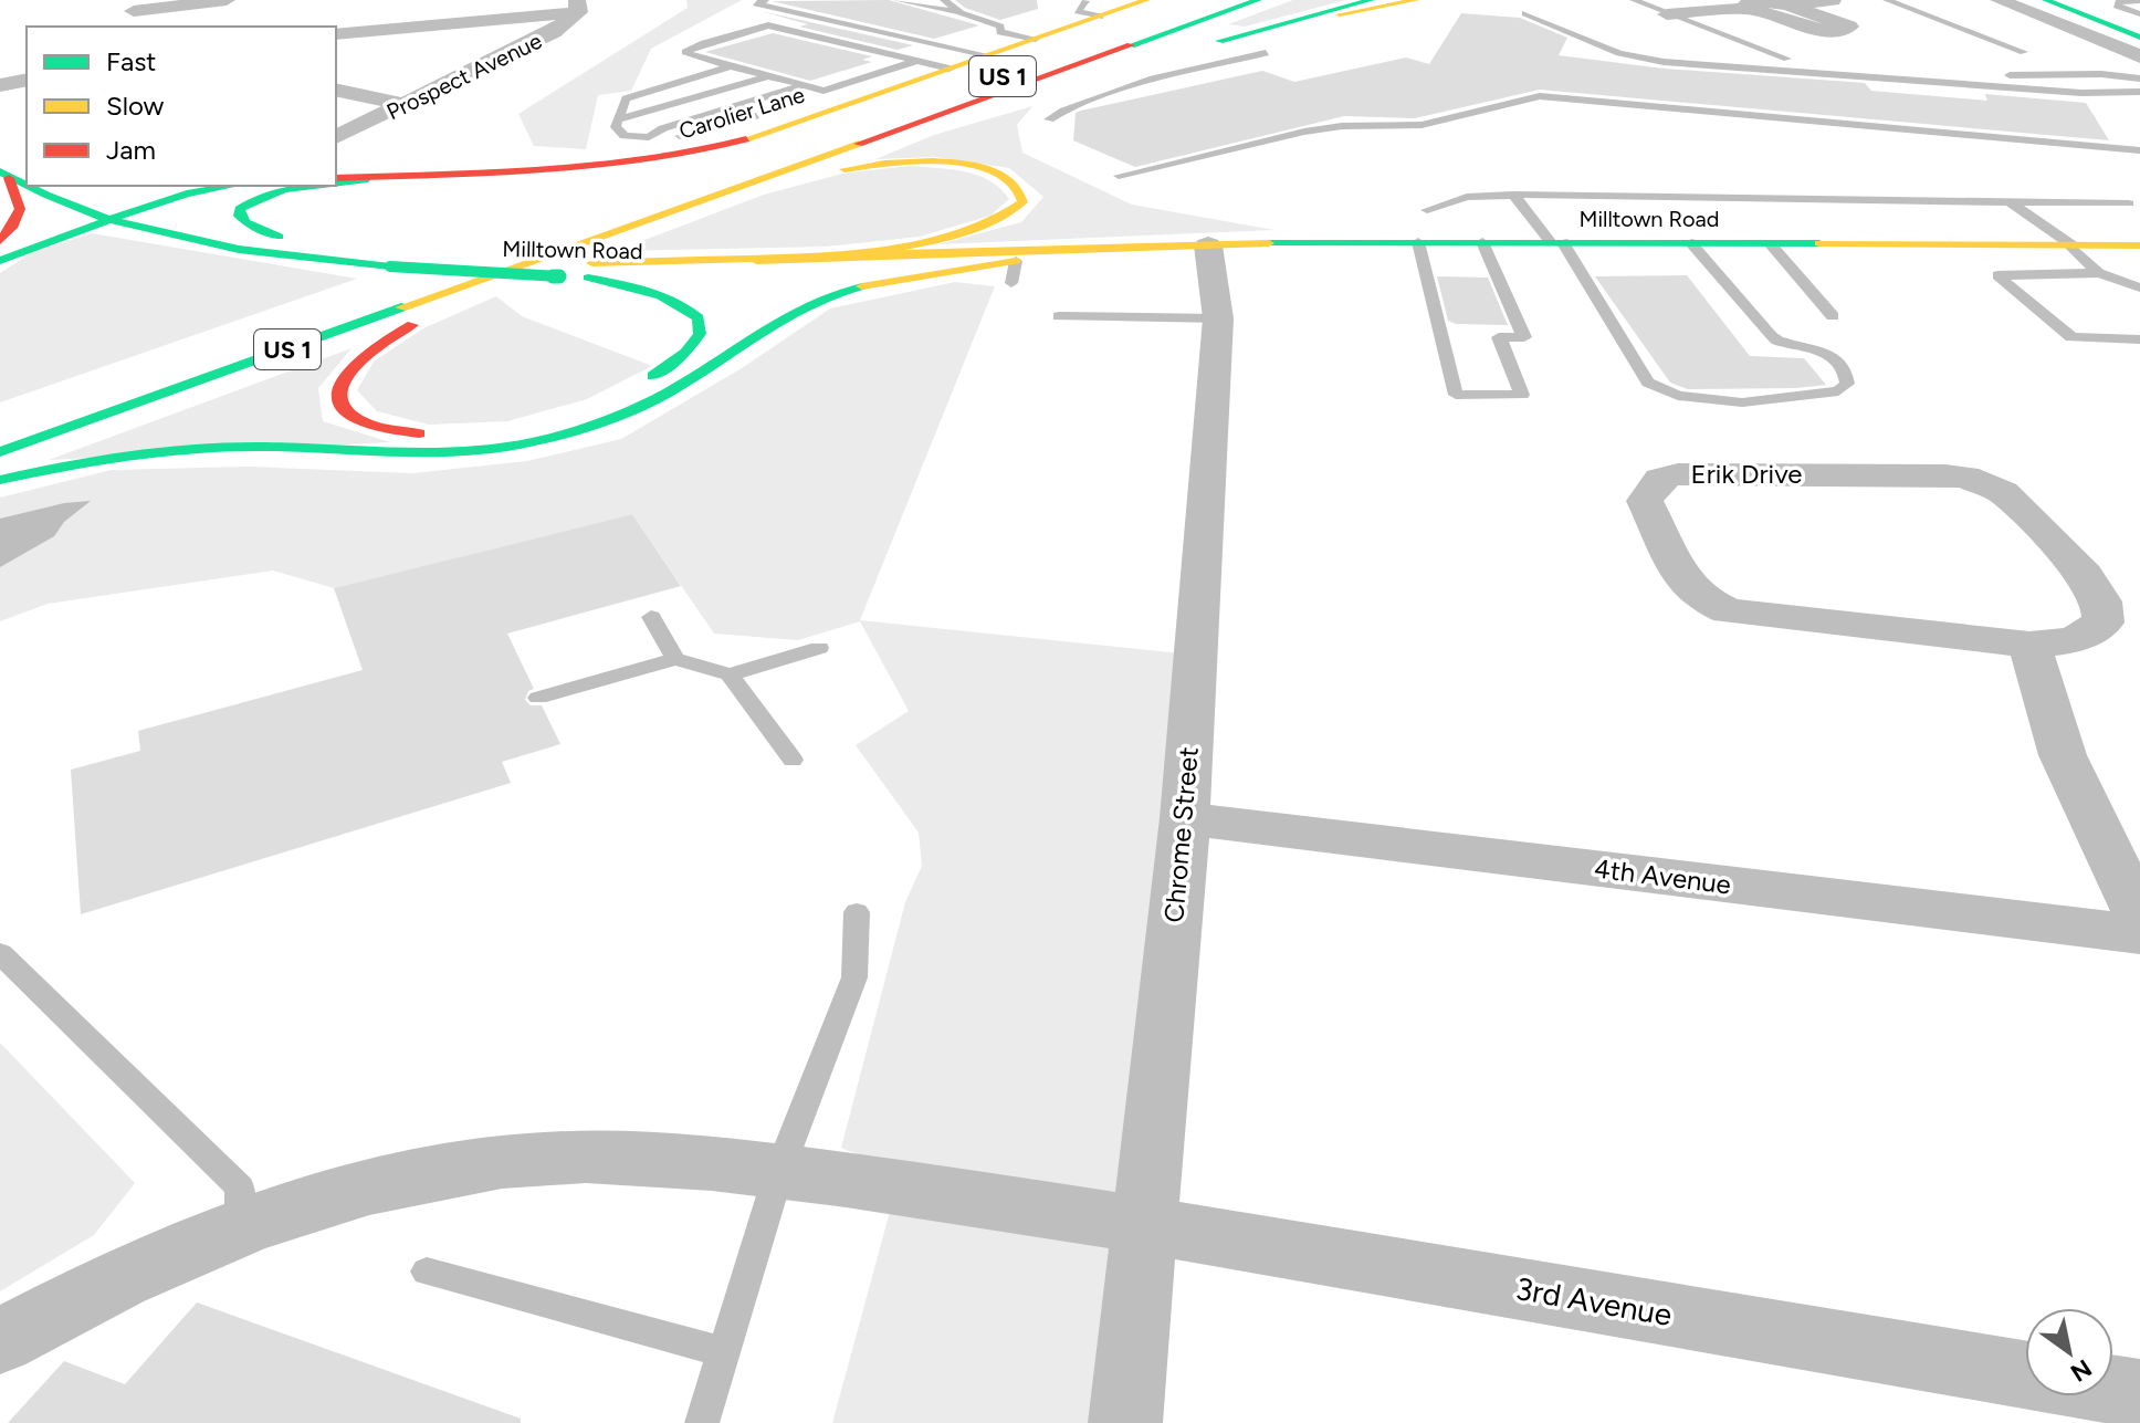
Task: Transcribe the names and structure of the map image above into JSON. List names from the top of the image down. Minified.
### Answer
{"streets":{"main road":["US 1","Carolier Lane","Milltown Road"],"street":["Prospect Avenue","Erik Drive","Chrome Street","4th Avenue","3rd Avenue"]},"crossings":[["Milltown Road","Chrome Street"],["Chrome Street","4th Avenue"],["Chrome Street","3rd Avenue"]],"legend":["Fast","Slow","Jam"],"north":"bottom right"}
